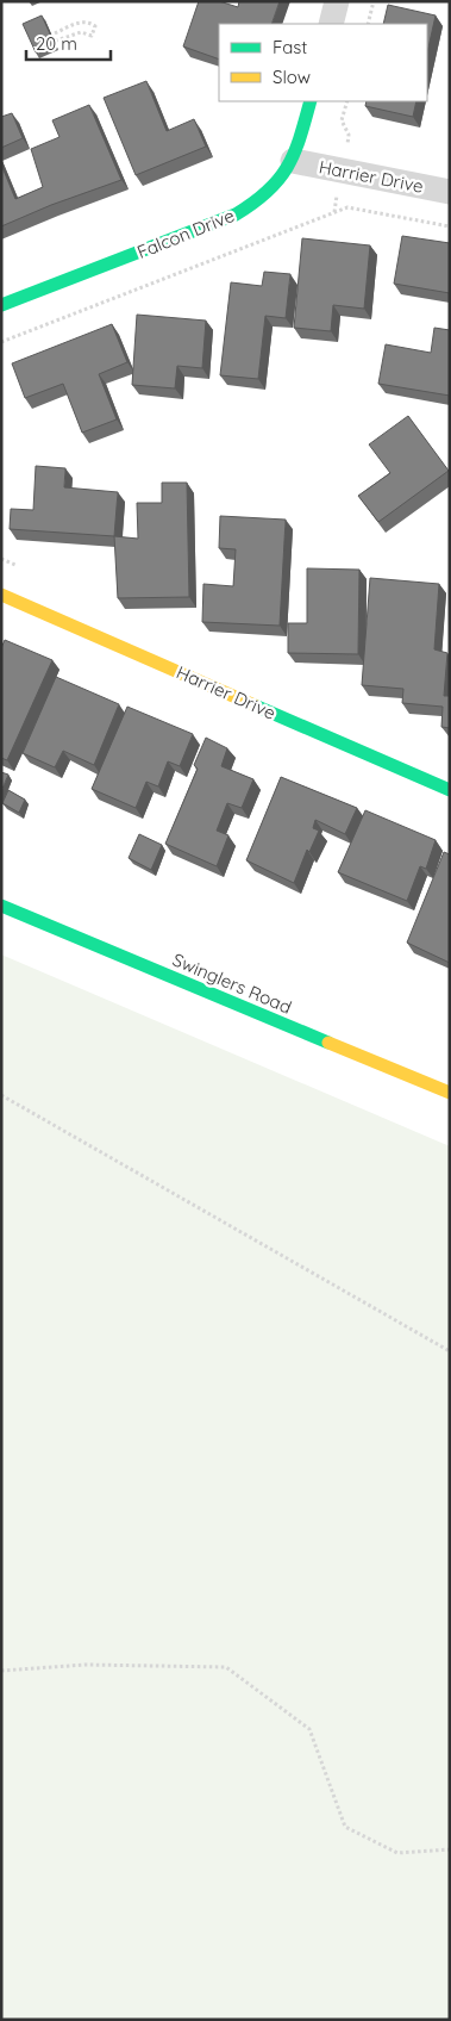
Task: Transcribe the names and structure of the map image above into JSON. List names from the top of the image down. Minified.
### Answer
{"streets":{"street":["Harrier Drive","Falcon Drive","Swinglers Road"]},"crossings":[["Harrier Drive","Falcon Drive"]],"legend":["Fast","Slow"],"scale_bar":"20 m"}
